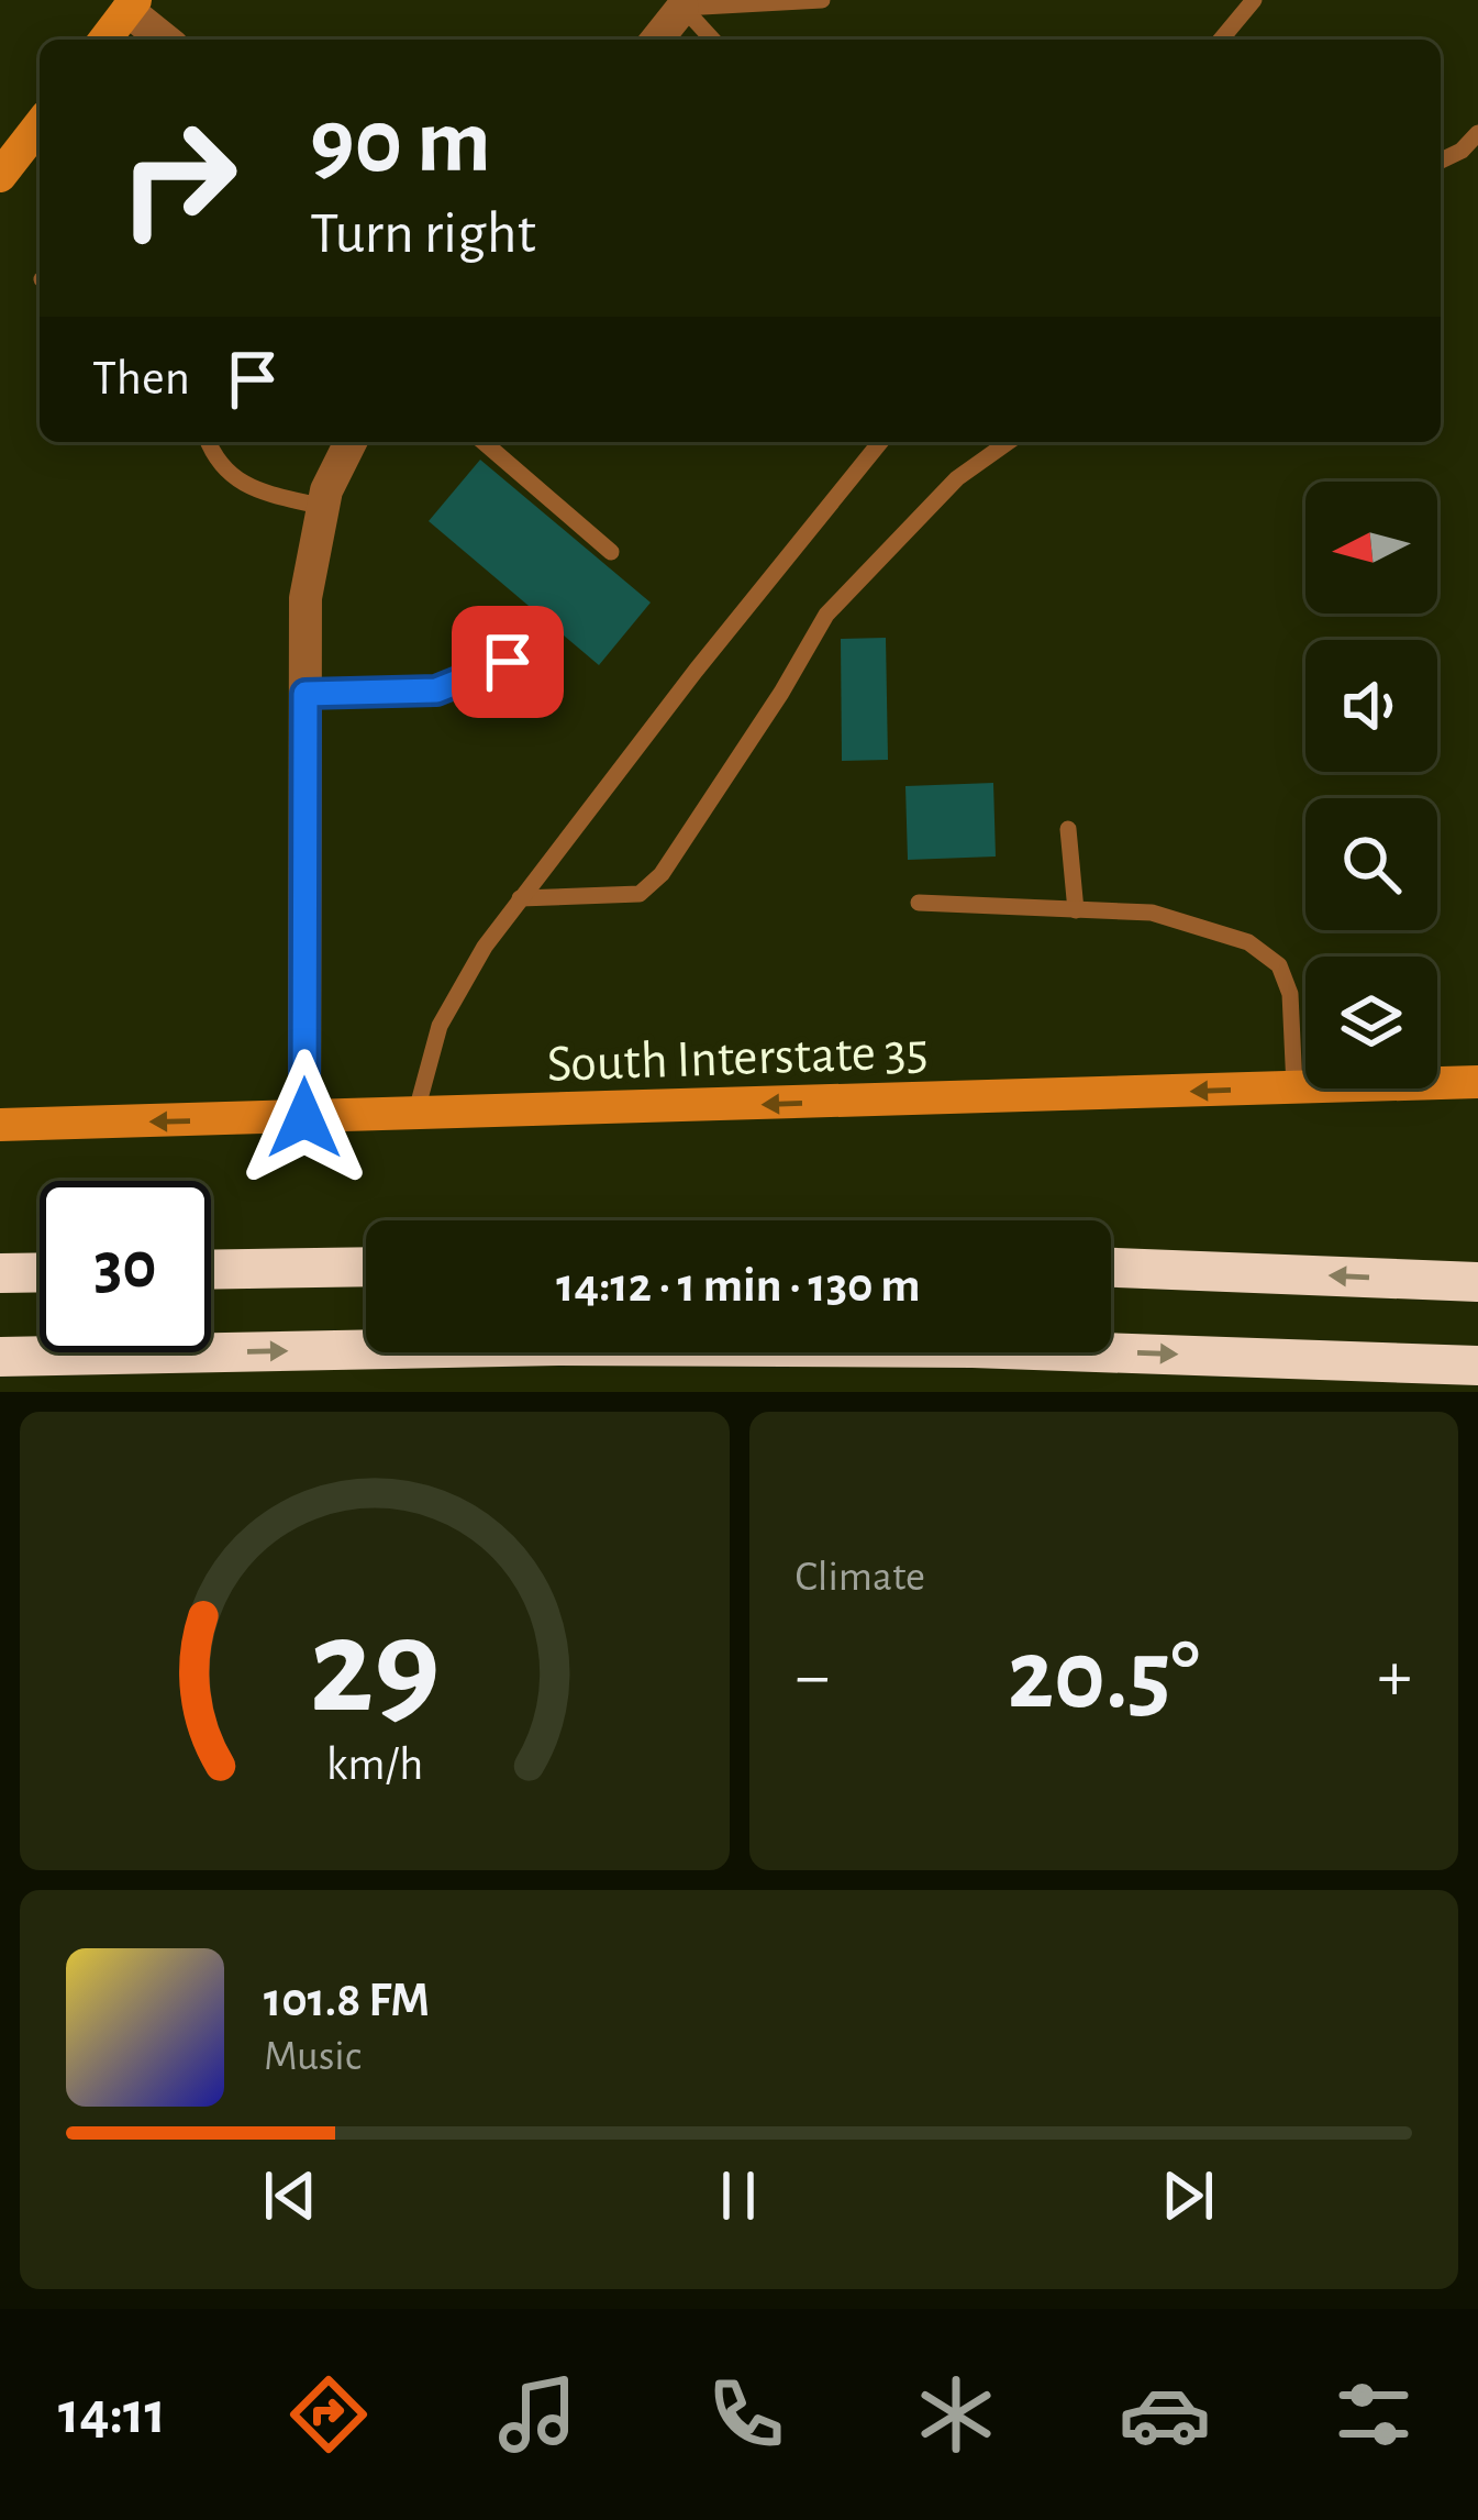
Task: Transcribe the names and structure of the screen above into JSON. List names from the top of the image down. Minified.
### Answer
{"streets":{"main road":["South Interstate 35"]},"one_way":["South Interstate 35"],"north":"left","page":{"turn":["90 m","Turn right"],"then":"Then","limit":"30","trip":"14:12 · 1 min · 130 m","tile":"Climate","heat":["−","20.5°","+"],"song":["101.8 FM","Music"],"tabs":"14:11","gauge":["29","km/h"]}}
